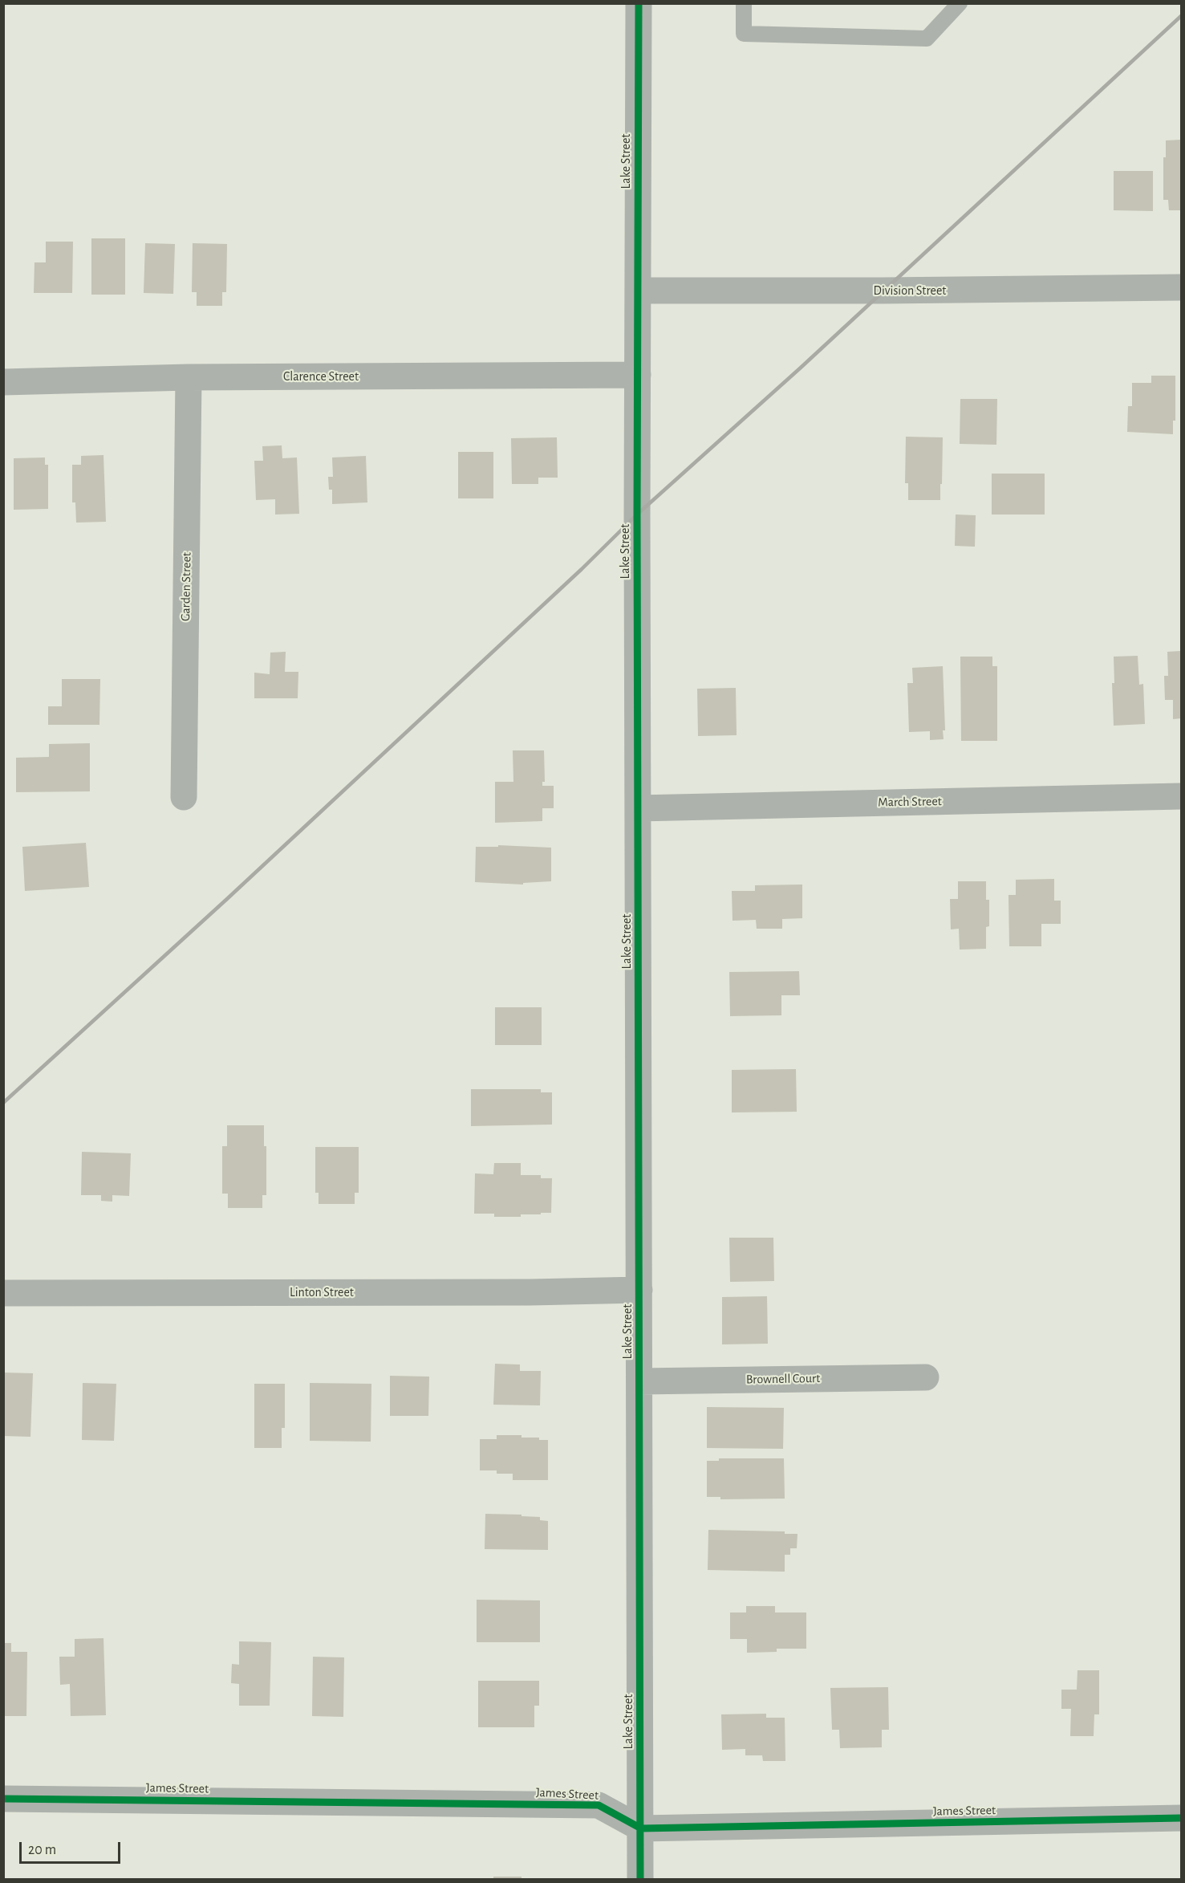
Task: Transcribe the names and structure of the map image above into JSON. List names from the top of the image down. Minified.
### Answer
{"streets":{"street":["Lake Street","Division Street","Clarence Street","Garden Street","March Street","Linton Street","Brownell Court","James Street"]},"crossings":[["Lake Street","Division Street"],["Lake Street","Clarence Street"],["Lake Street","March Street"],["Lake Street","Linton Street"],["Lake Street","Brownell Court"],["Lake Street","James Street"],["Clarence Street","Garden Street"]],"scale_bar":"20 m"}
